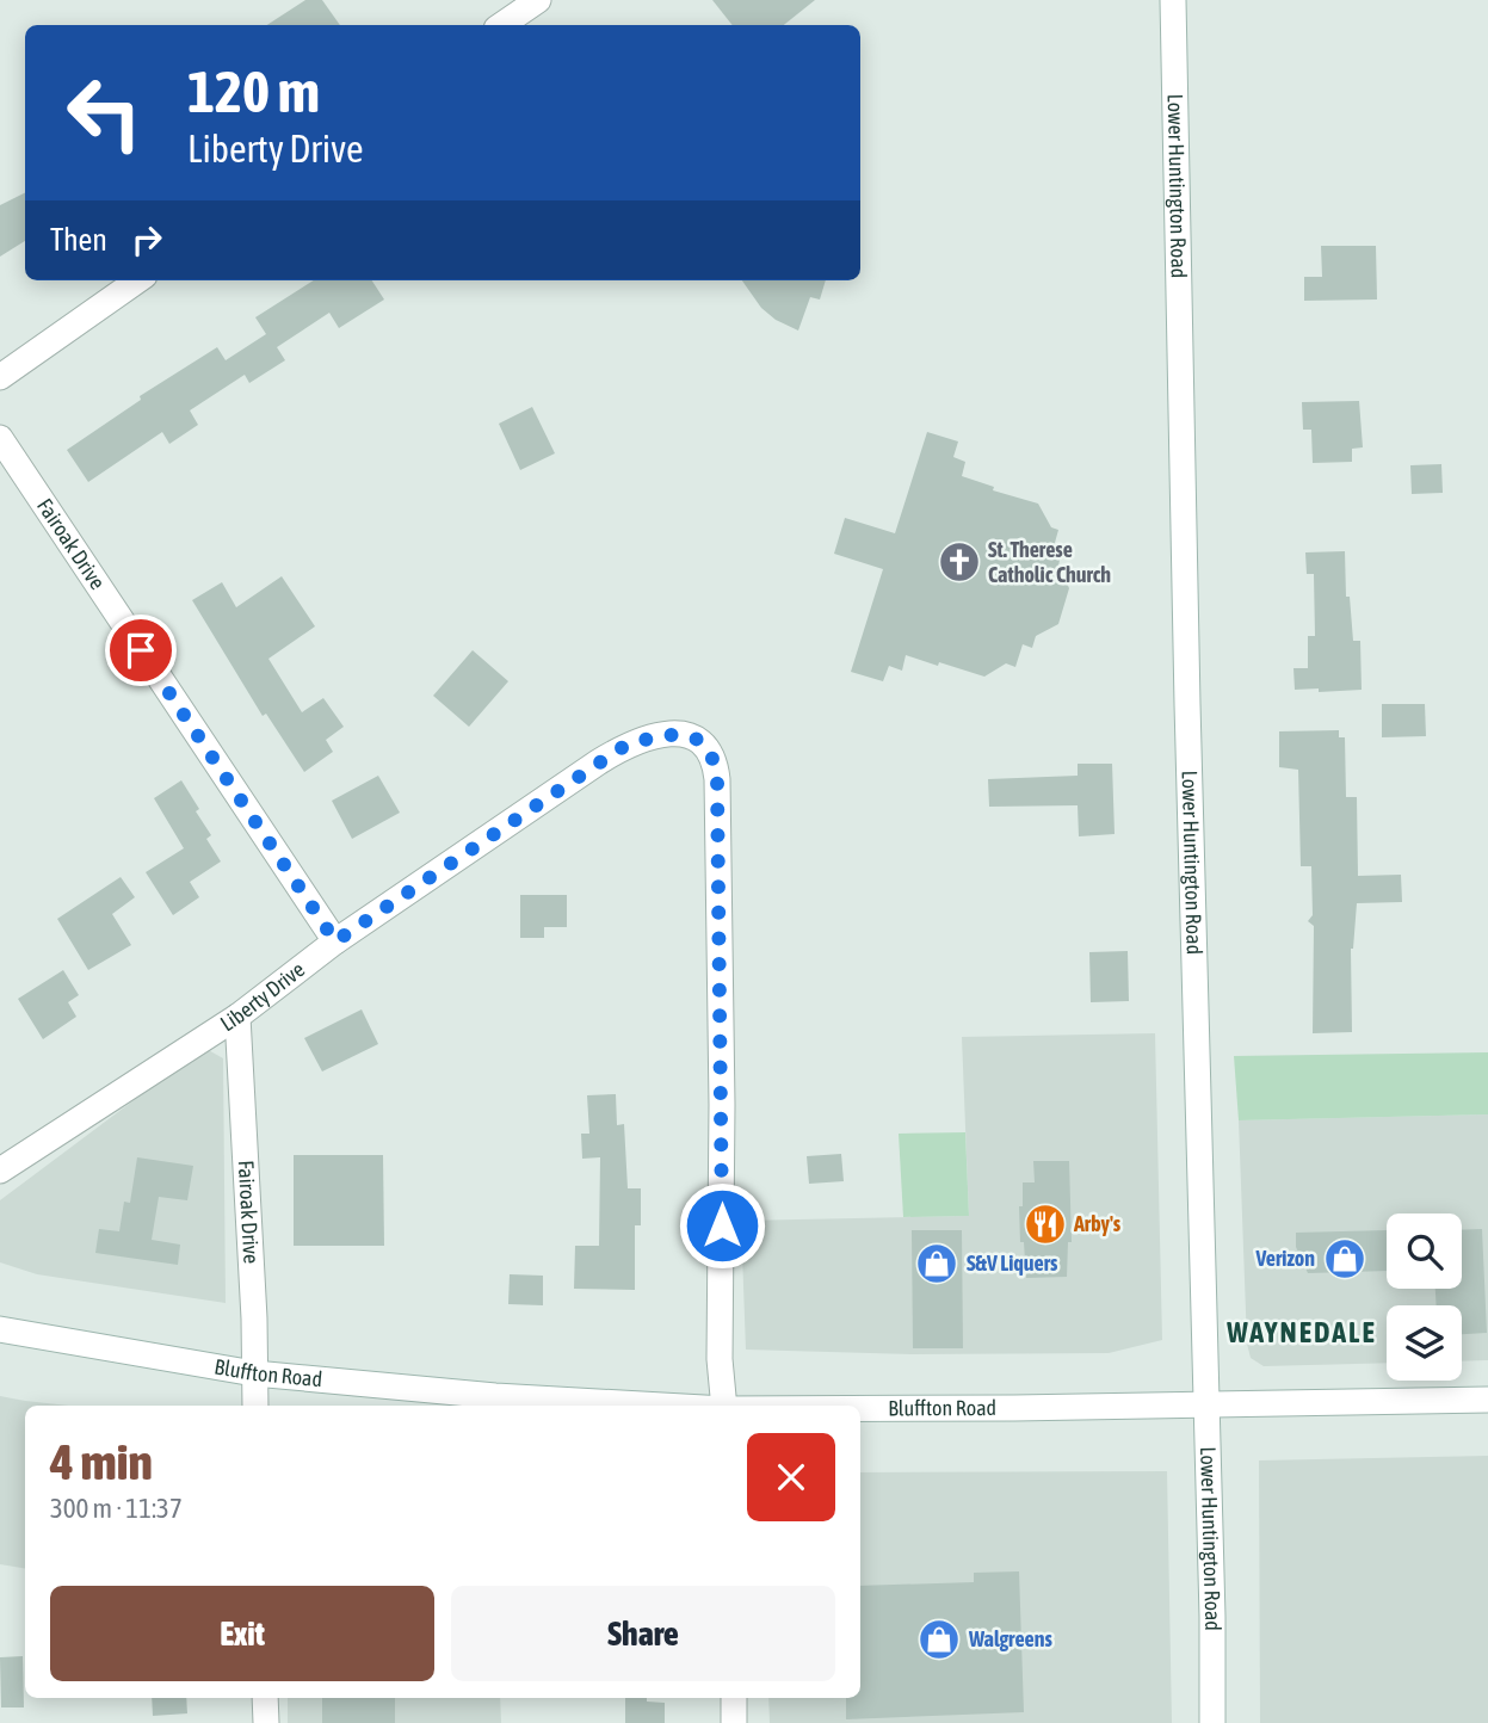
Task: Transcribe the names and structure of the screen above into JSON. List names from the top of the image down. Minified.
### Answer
{"streets":{"main road":["Lower Huntington Road","Fairoak Drive","Liberty Drive","Bluffton Road"]},"crossings":[["Lower Huntington Road","Bluffton Road"],["Fairoak Drive","Liberty Drive"],["Fairoak Drive","Bluffton Road"]],"districts":["WAYNEDALE"],"places":{"church":["St. Therese Catholic Church"],"restaurant":["Arby's"],"shop":["Verizon","S&V Liquers","Walgreens"]},"page":{"turn":["120 m","Liberty Drive"],"then":"Then","heading":["4 min","300 m · 11:37"],"buttons":["Exit","Share"]}}
